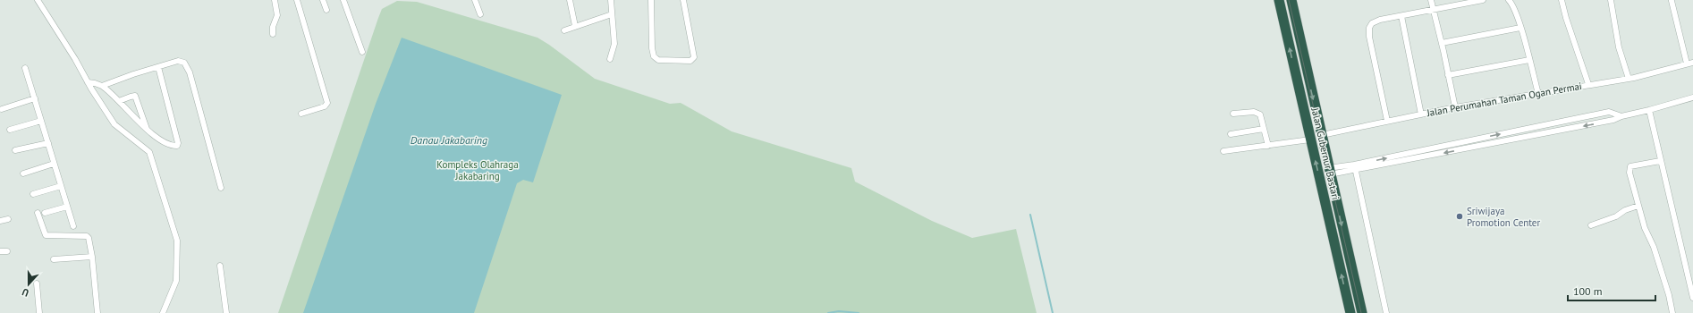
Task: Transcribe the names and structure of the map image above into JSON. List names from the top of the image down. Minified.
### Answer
{"streets":{"highway":["Jalan Gubernur Bastari"],"street":["Jalan Perumahan Taman Ogan Permai"]},"crossings":[["Jalan Perumahan Taman Ogan Permai","Jalan Gubernur Bastari"]],"water":["Danau Jakabaring"],"parks":["Kompleks Olahraga Jakabaring"],"places":["Sriwijaya Promotion Center"],"scale_bar":"100 m","north":"bottom"}
